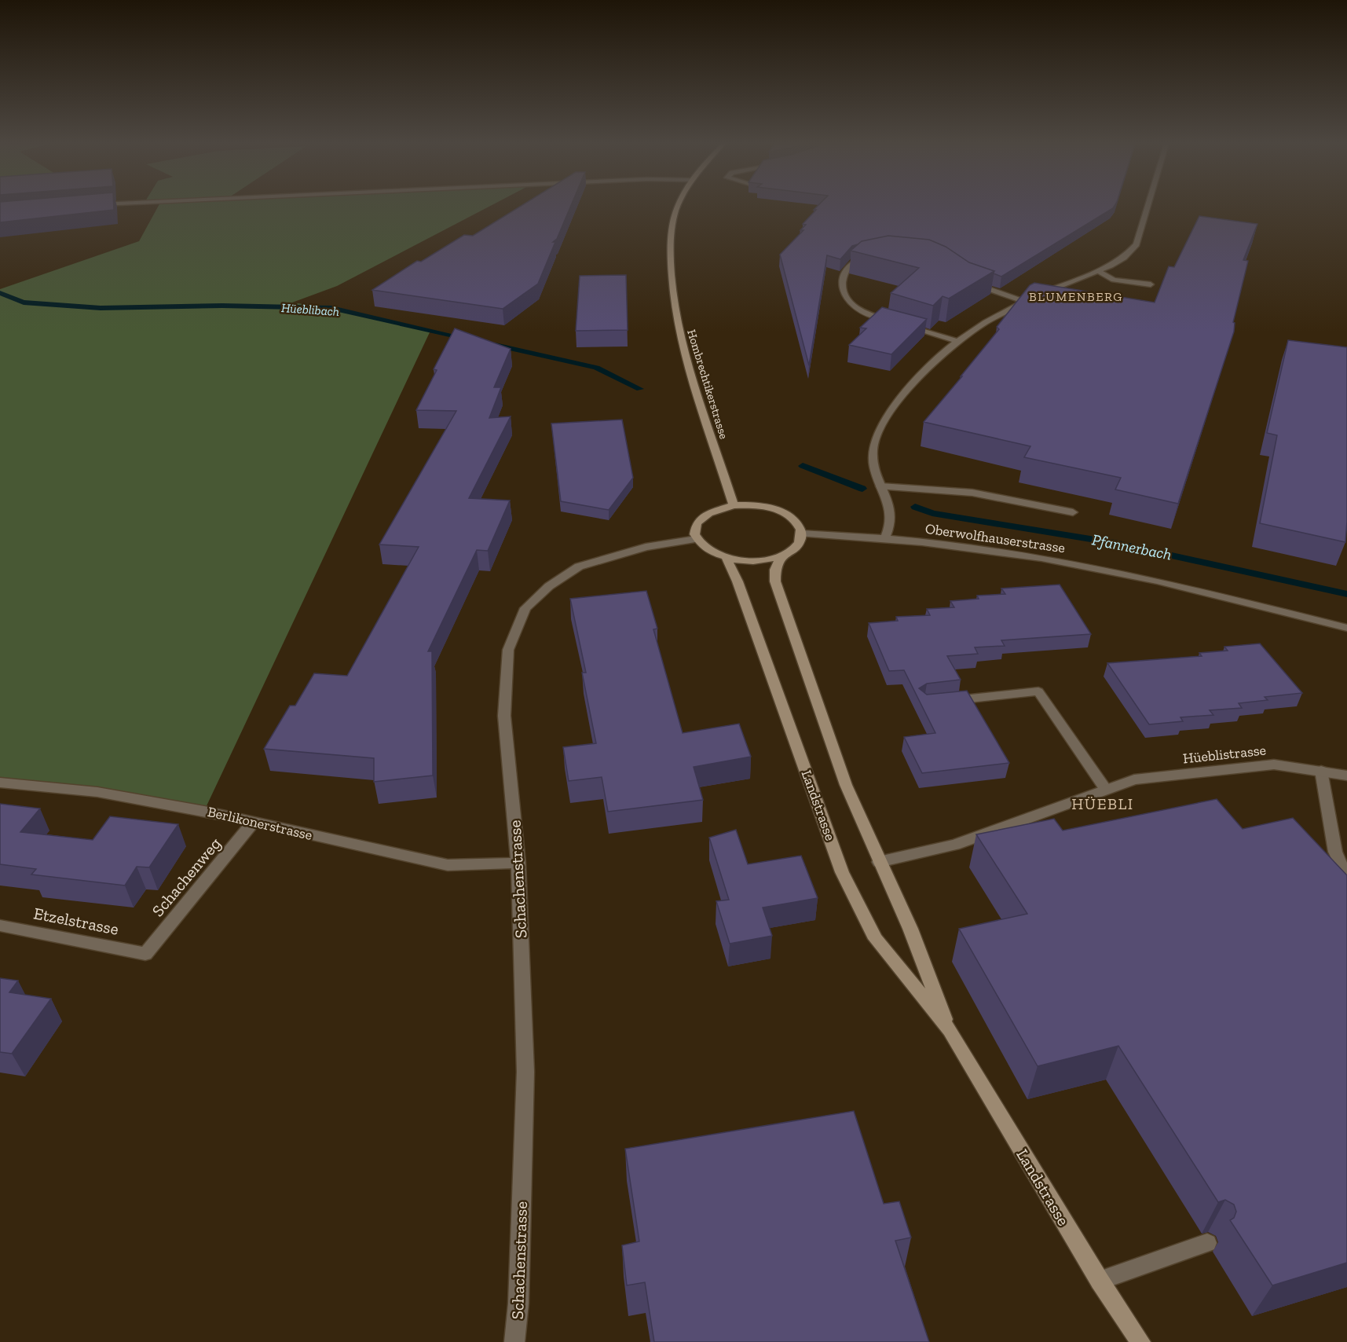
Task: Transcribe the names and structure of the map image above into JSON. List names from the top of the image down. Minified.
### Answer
{"streets":{"main road":["Hombrechtikerstrasse","Landstrasse"],"street":["Oberwolfhauserstrasse","Hüeblistrasse","Berlikonerstrasse","Schachenweg","Schachenstrasse","Etzelstrasse"]},"crossings":[["Hüeblistrasse","Landstrasse"],["Berlikonerstrasse","Schachenweg"],["Berlikonerstrasse","Schachenstrasse"],["Schachenweg","Etzelstrasse"]],"districts":["BLUMENBERG","HÜEBLI"],"water":["Hüeblibach","Pfannerbach"]}
